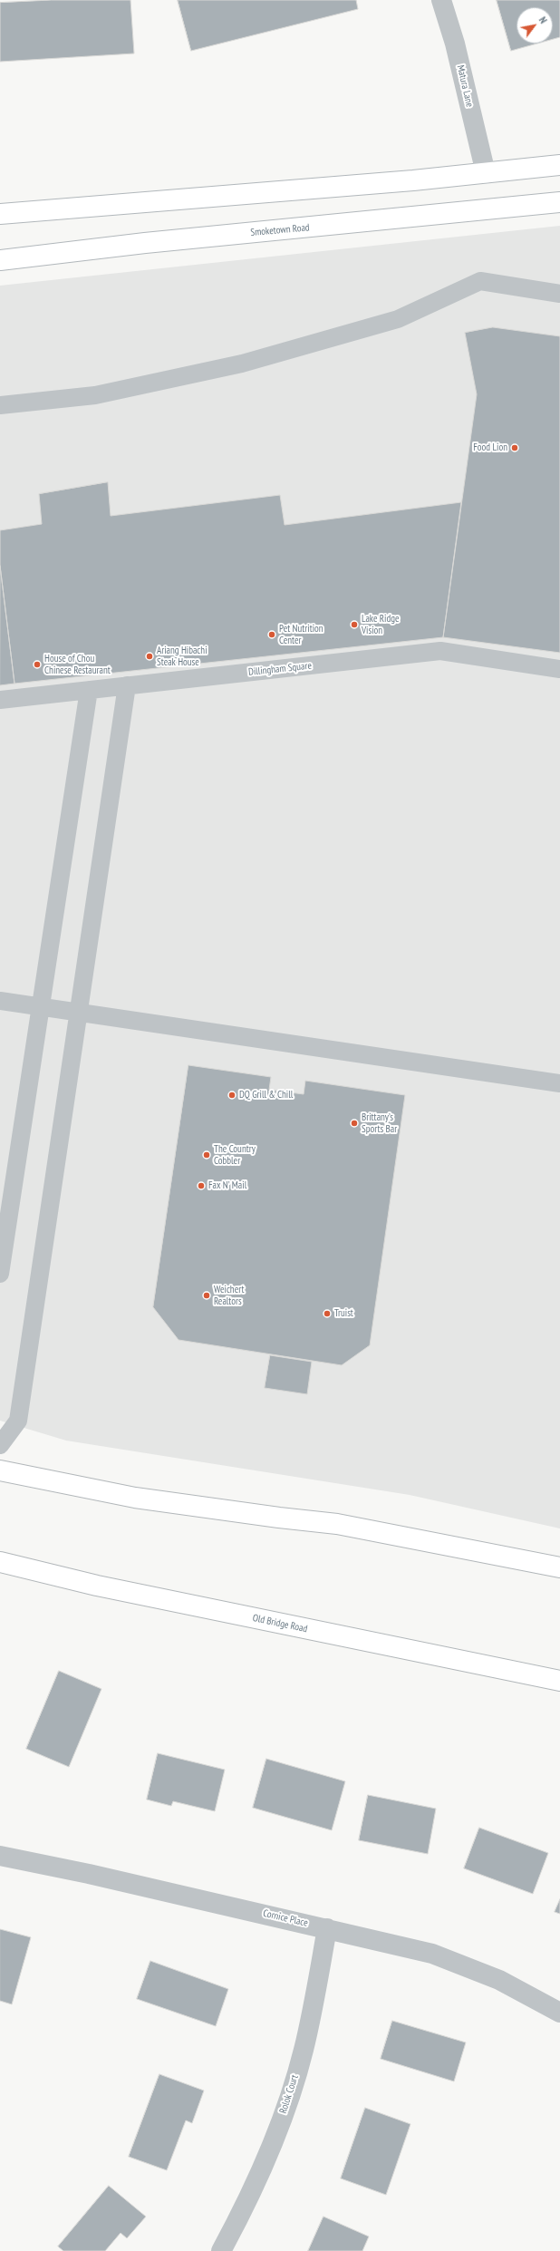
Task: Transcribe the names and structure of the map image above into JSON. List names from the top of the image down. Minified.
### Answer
{"streets":{"main road":["Smoketown Road","Old Bridge Road"],"street":["Matura Lane","Cornice Place","Rolok Court"],"lane":["Dillingham Square"]},"crossings":[["Cornice Place","Rolok Court"]],"places":["Food Lion","Lake Ridge Vision","Pet Nutrition Center","Ariang Hibachi Steak House","House of Chou Chinese Restaurant","DQ Grill & Chill","Brittany’s Sports Bar","The Country Cobbler","Fax N’ Mail","Weichert Realtors","Truist"],"north":"top right"}
